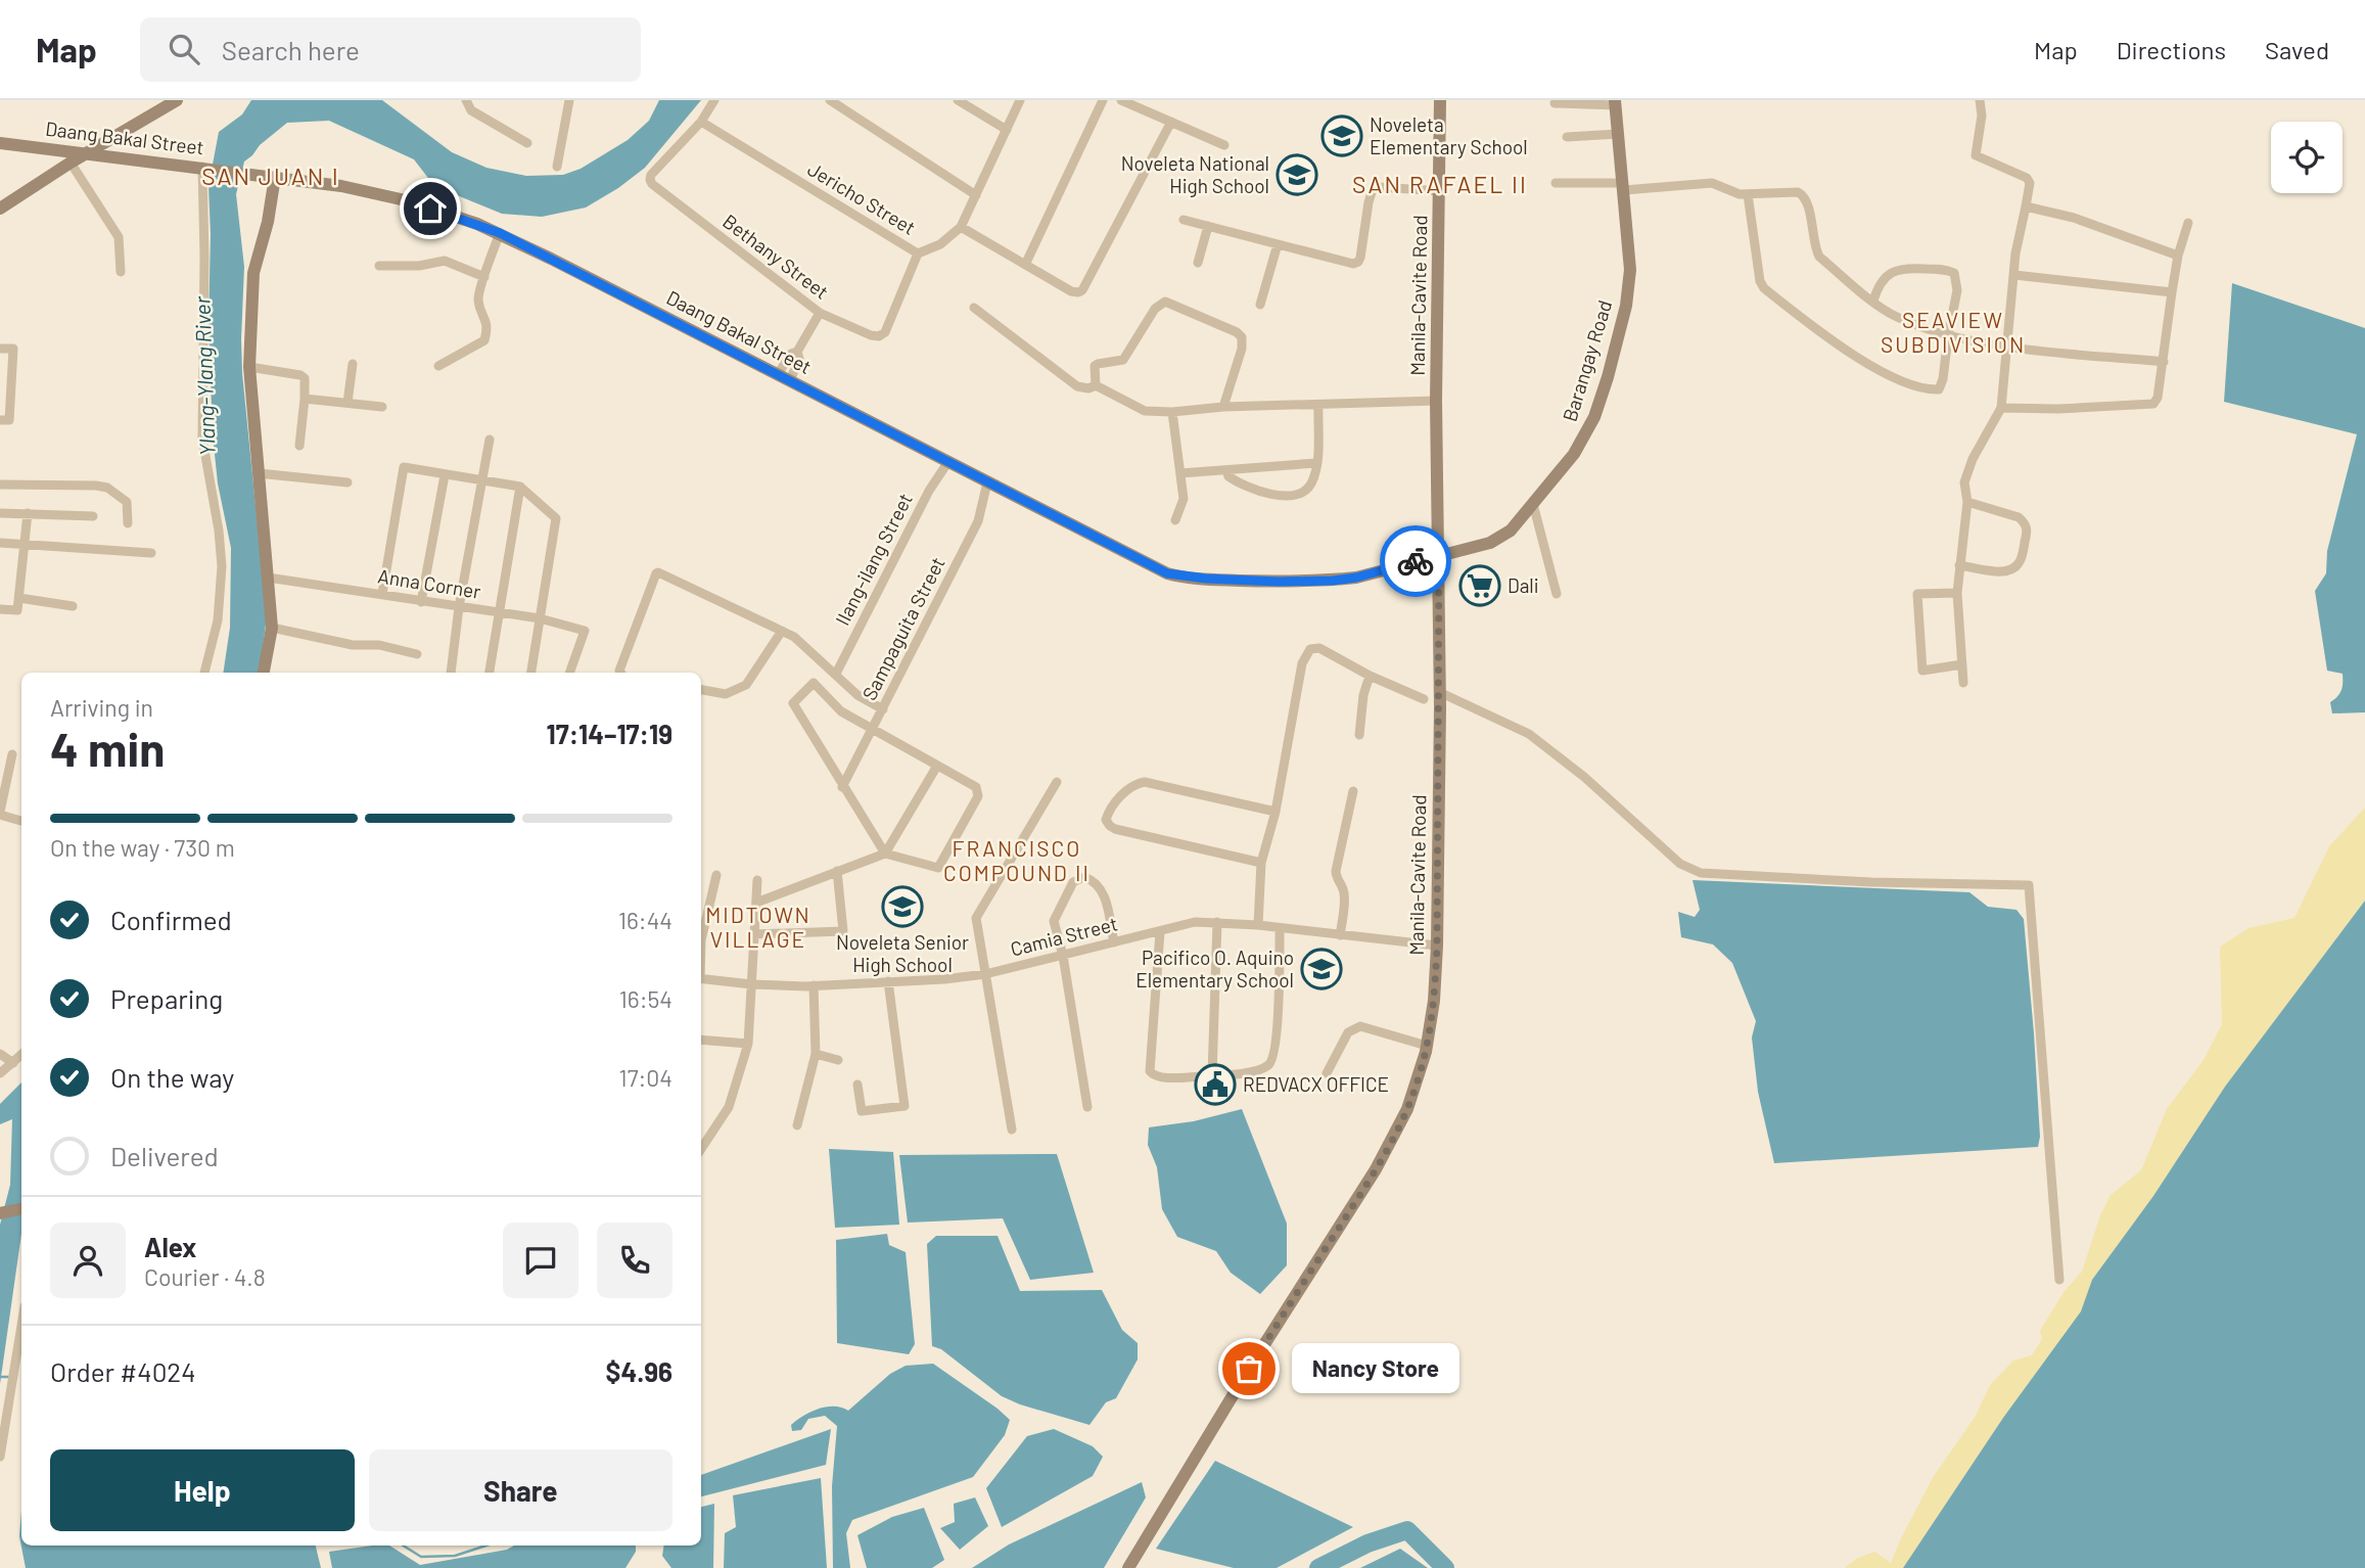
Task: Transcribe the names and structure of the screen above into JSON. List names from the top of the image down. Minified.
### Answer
{"streets":{"street":["Daang Bakal Street","Jericho Street","Bethany Street","Manila-Cavite Road","Barangay Road","Ilang-ilang Street","Anna Corner","Sampaguita Street","Camia Street"]},"crossings":[["Daang Bakal Street","Manila-Cavite Road"],["Daang Bakal Street","Barangay Road"],["Daang Bakal Street","Ilang-ilang Street"],["Daang Bakal Street","Sampaguita Street"],["Jericho Street","Bethany Street"],["Manila-Cavite Road","Barangay Road"],["Manila-Cavite Road","Camia Street"]],"districts":["SAN JUAN I","SAN RAFAEL II","SEAVIEW SUBDIVISION","FRANCISCO COMPOUND II","MIDTOWN VILLAGE"],"water":["Ylang-Ylang River"],"places":{"school or university":["Noveleta Elementary School","Noveleta National High School","Noveleta Senior High School","Pacifico O. Aquino Elementary School"],"supermarket":["Dali"],"public building":["REDVACX OFFICE"],"other":["Nancy Store"]},"page":{"header":"Map","search":"Search here","nav":["Map","Directions","Saved"],"heading":["4 min","Arriving in","17:14–17:19"],"panel":["Alex","Courier · 4.8","Order #4024","$4.96"],"bar":"On the way · 730 m","list":[["Confirmed","16:44"],["Preparing","16:54"],["On the way","17:04"],"Delivered"],"bubble":"Nancy Store","buttons":["Help","Share"]}}
